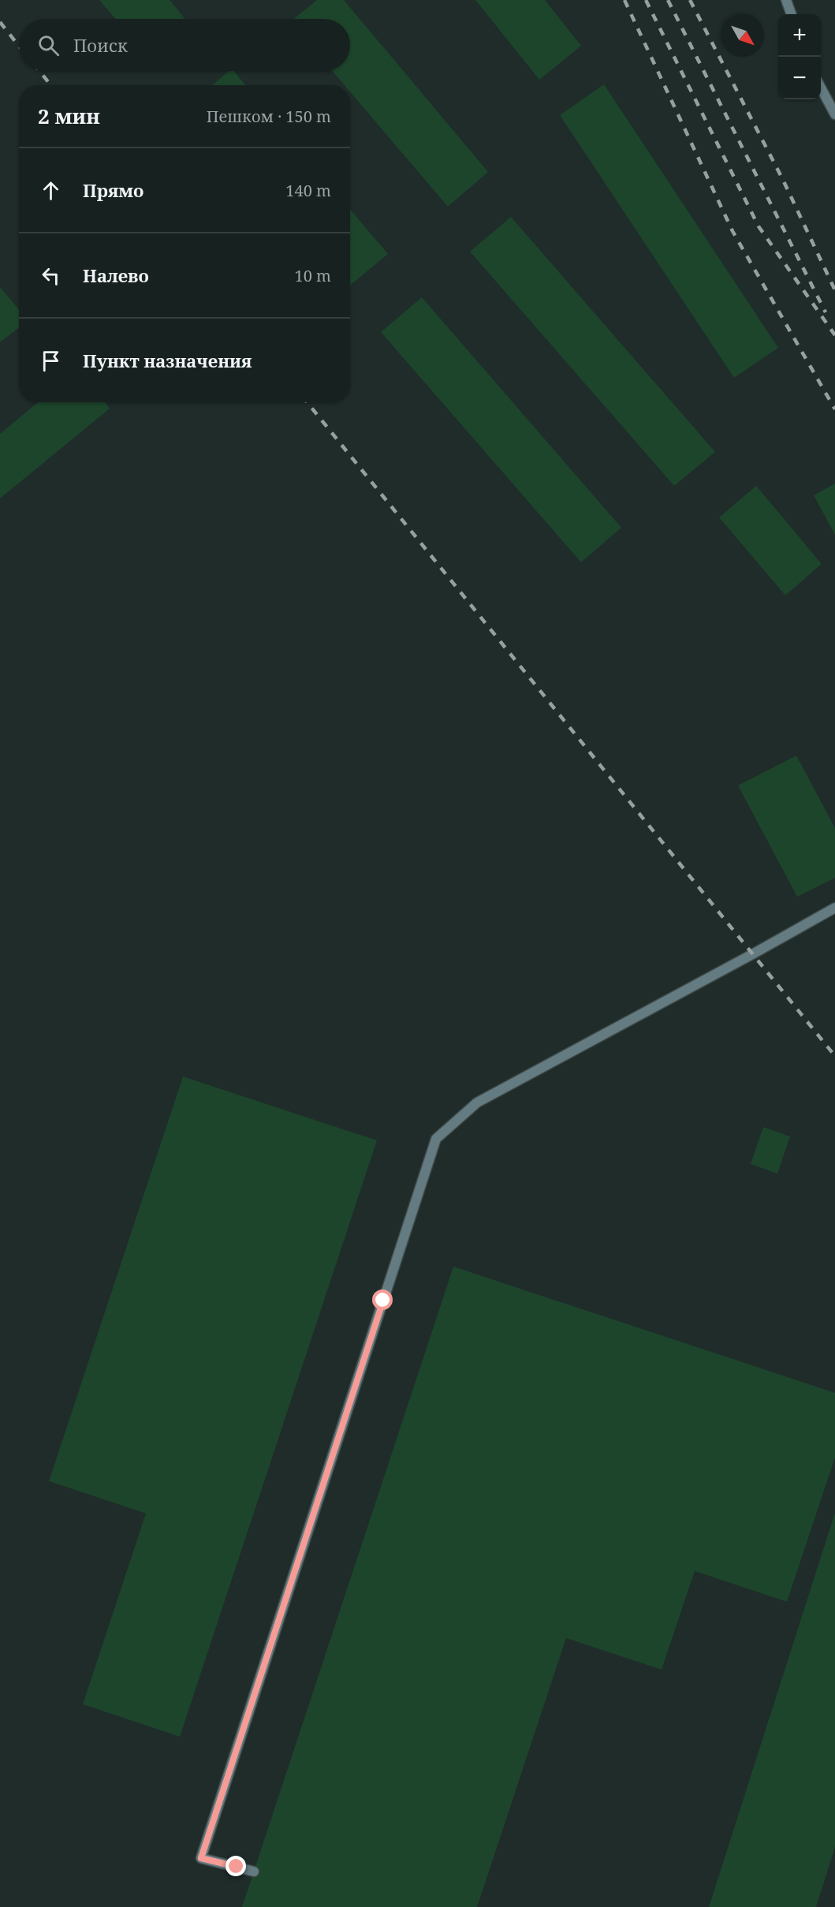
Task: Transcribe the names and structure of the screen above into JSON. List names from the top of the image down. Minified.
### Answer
{"north":"bottom right","page":{"map_buttons":["+","−"],"search":"Поиск","heading":["2 мин","Пешком · 150 m"],"list":[["Прямо","140 m"],["Налево","10 m"],"Пункт назначения"]}}
